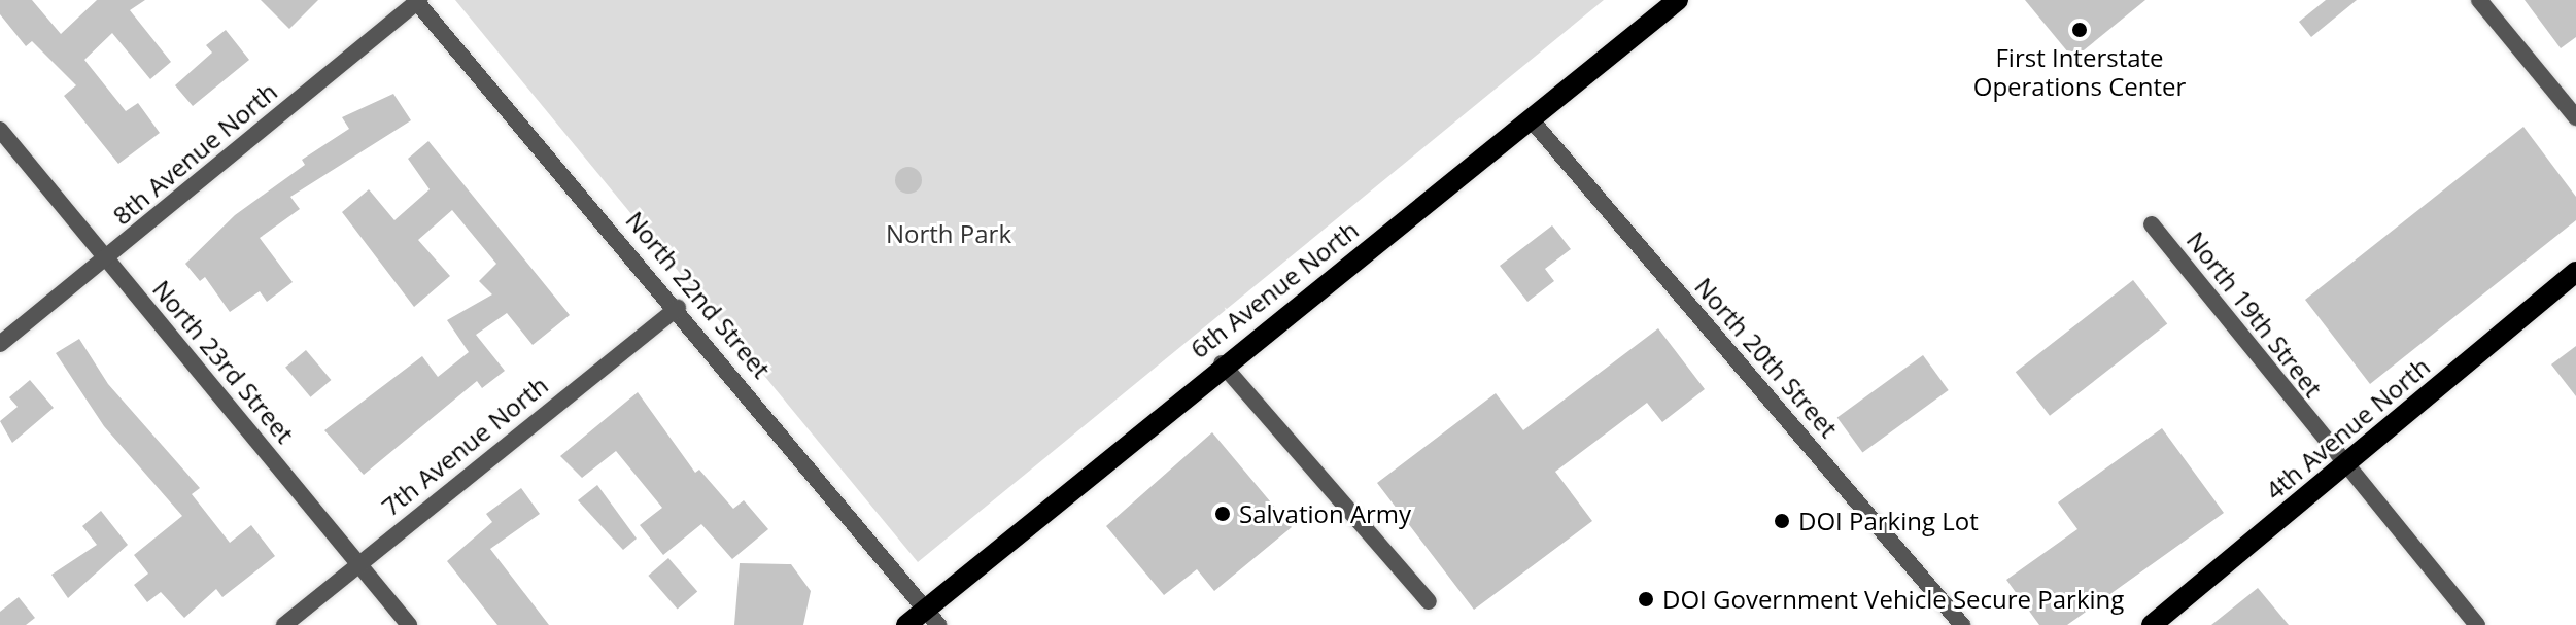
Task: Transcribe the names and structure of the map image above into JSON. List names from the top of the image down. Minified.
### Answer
{"streets":{"main road":["6th Avenue North","4th Avenue North"],"street":["8th Avenue North","North 22nd Street","North 19th Street","North 20th Street","North 23rd Street","7th Avenue North"]},"crossings":[["8th Avenue North","North 22nd Street"],["8th Avenue North","North 23rd Street"],["6th Avenue North","North 22nd Street"],["6th Avenue North","North 20th Street"],["North 22nd Street","7th Avenue North"],["North 19th Street","4th Avenue North"],["North 23rd Street","7th Avenue North"]],"parks":["North Park"],"places":["First Interstate Operations Center","Salvation Army","DOI Parking Lot","DOI Government Vehicle Secure Parking"]}
